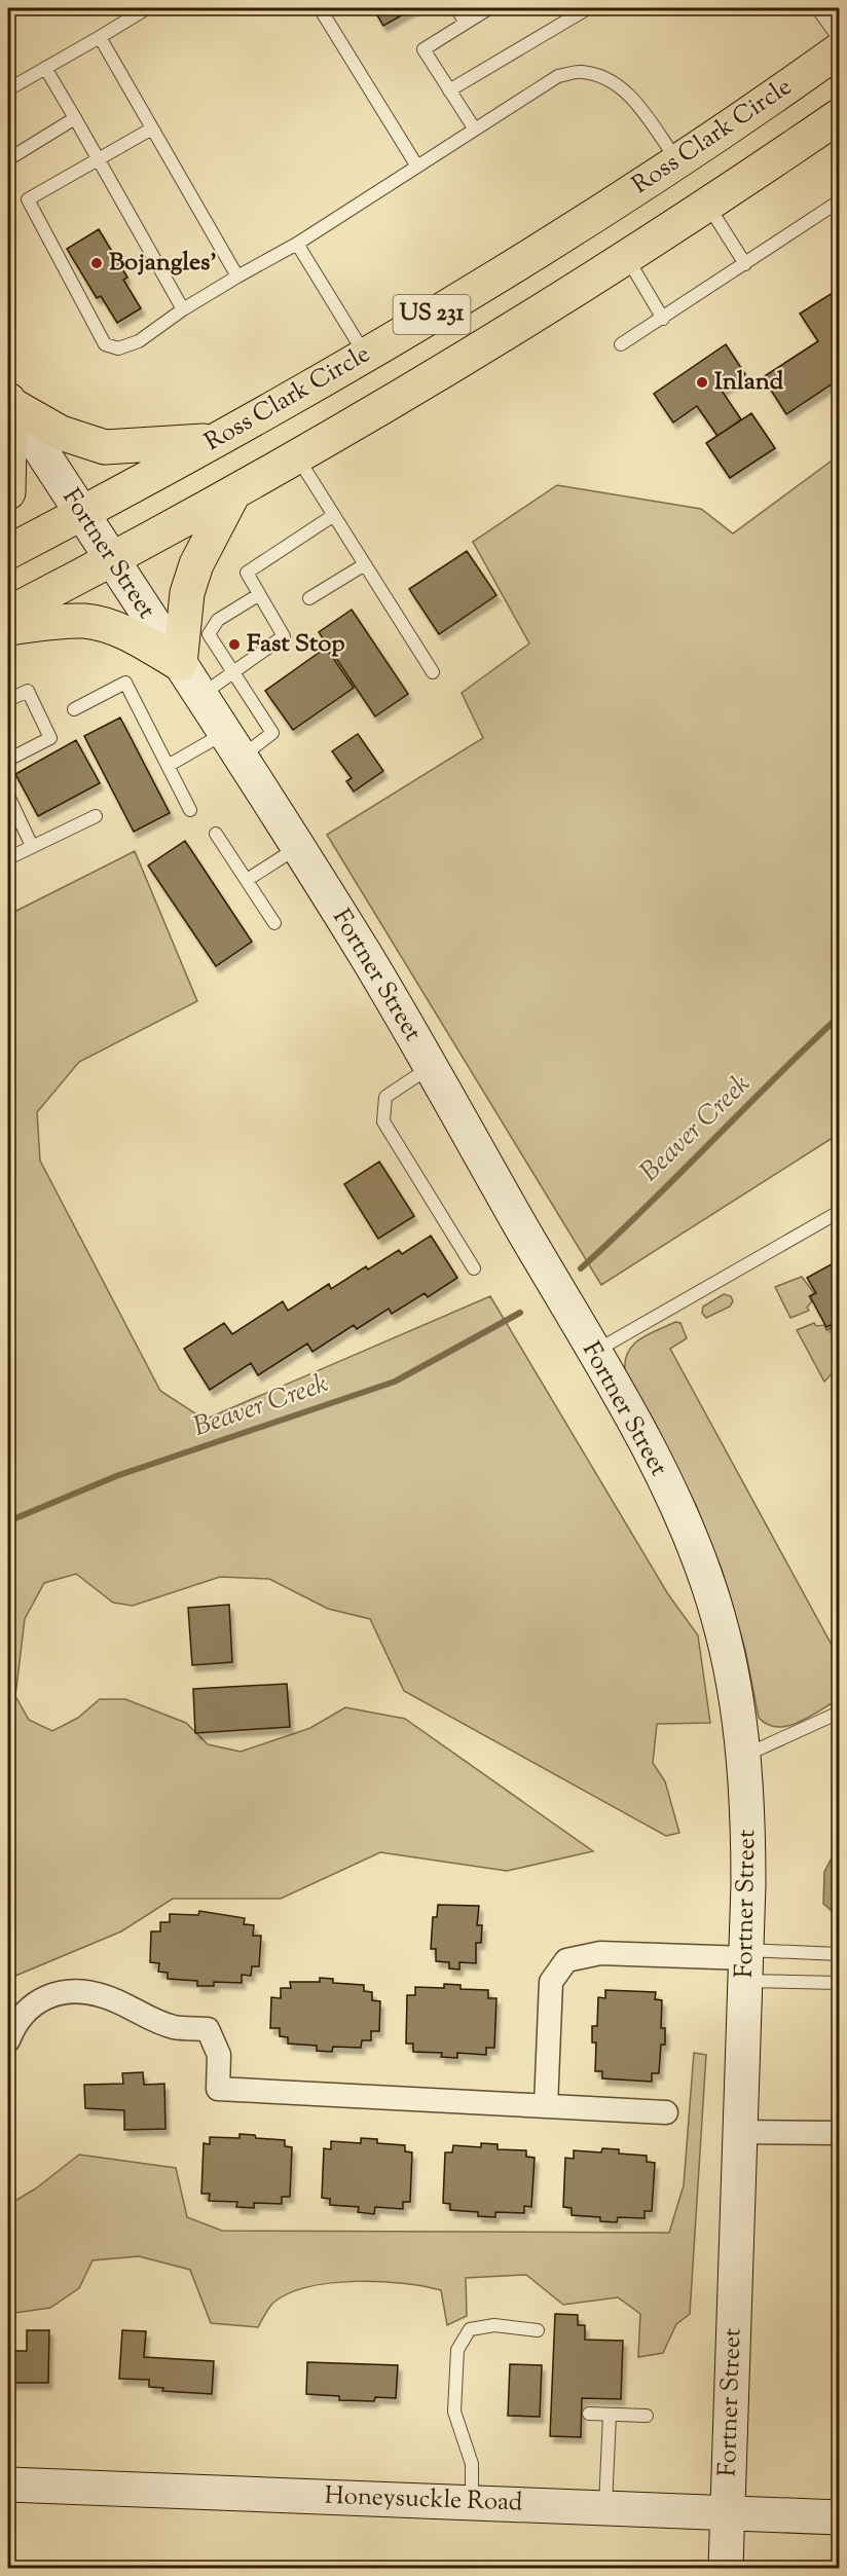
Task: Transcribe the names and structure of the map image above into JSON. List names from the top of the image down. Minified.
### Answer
{"streets":{"highway":["Ross Clark Circle","US 231"],"street":["Fortner Street","Honeysuckle Road"]},"crossings":[["Ross Clark Circle","Fortner Street"],["US 231","Fortner Street"],["Fortner Street","Honeysuckle Road"]],"water":["Beaver Creek"],"places":["Bojangles'","Inland","Fast Stop"]}
